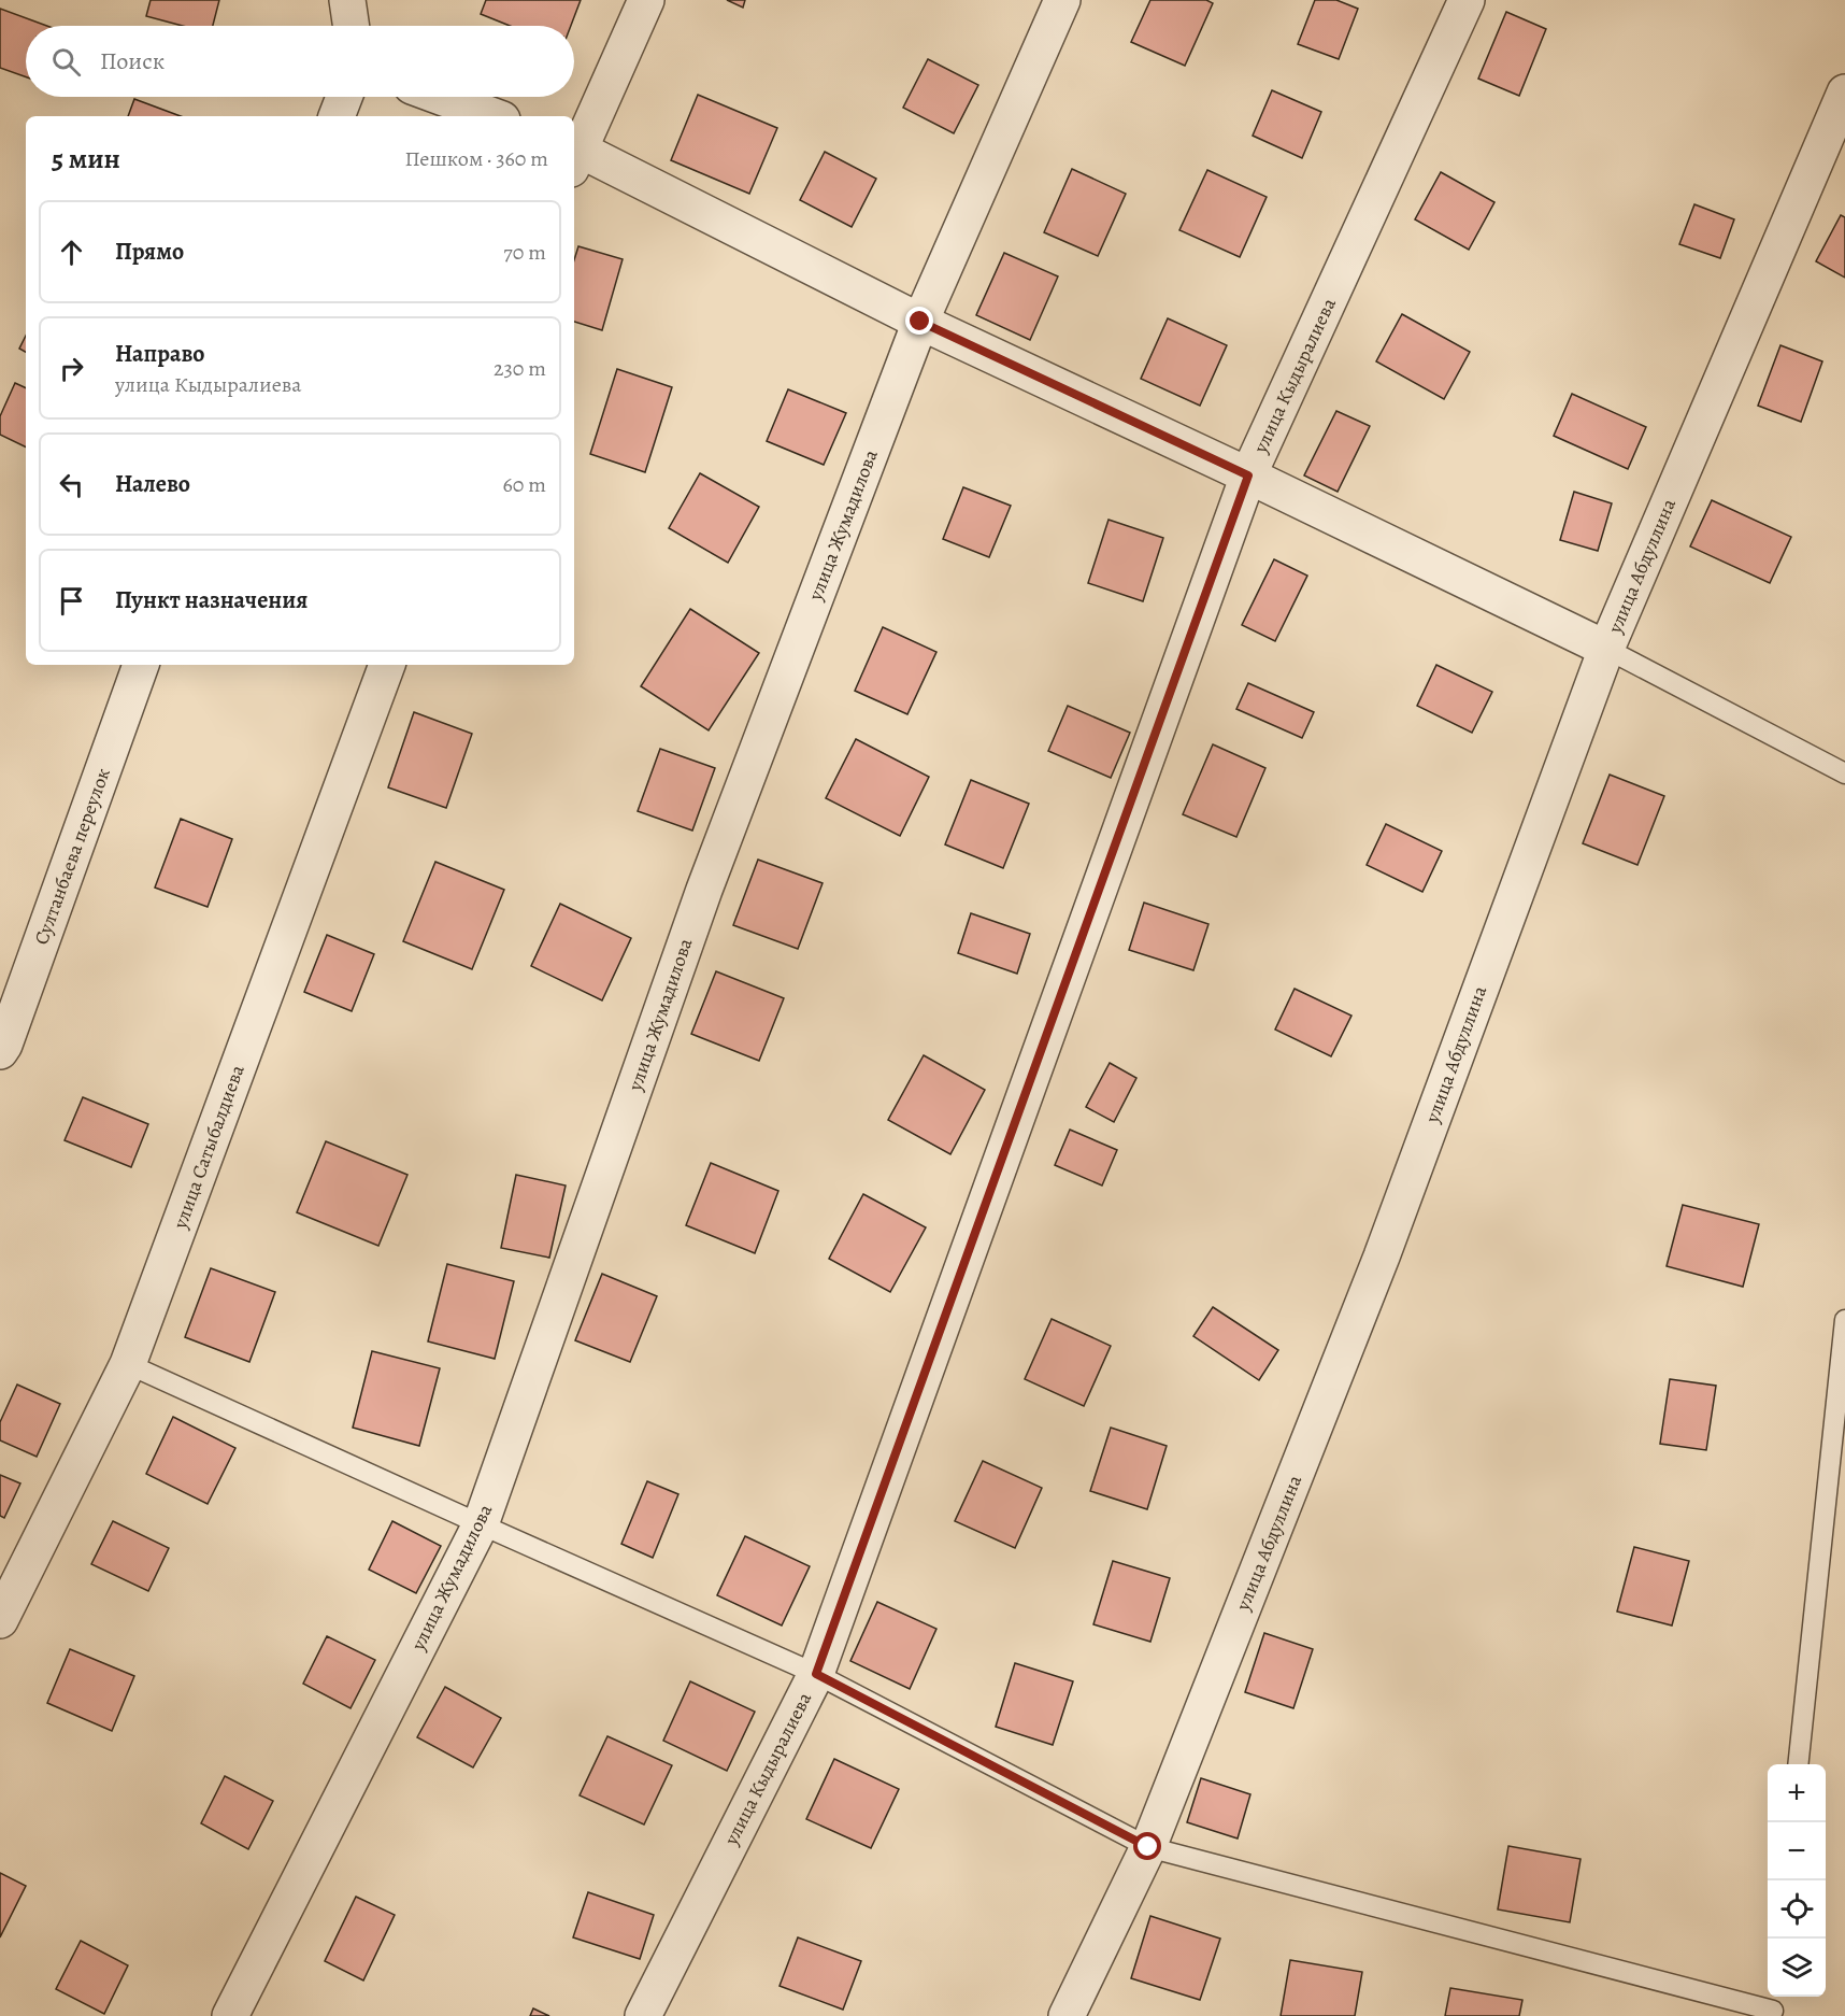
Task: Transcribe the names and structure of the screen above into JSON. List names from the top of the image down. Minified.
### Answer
{"streets":{"street":["улица Кыдыралиева","улица Жумадилова","улица Абдуллина","Султанбаева переулок","улица Сатыбалдиева"]},"page":{"search":"Поиск","heading":["5 мин","Пешком · 360 m"],"list":[["Прямо","70 m"],["Направо","улица Кыдыралиева","230 m"],["Налево","60 m"],"Пункт назначения"],"map_buttons":["+","−"]}}
